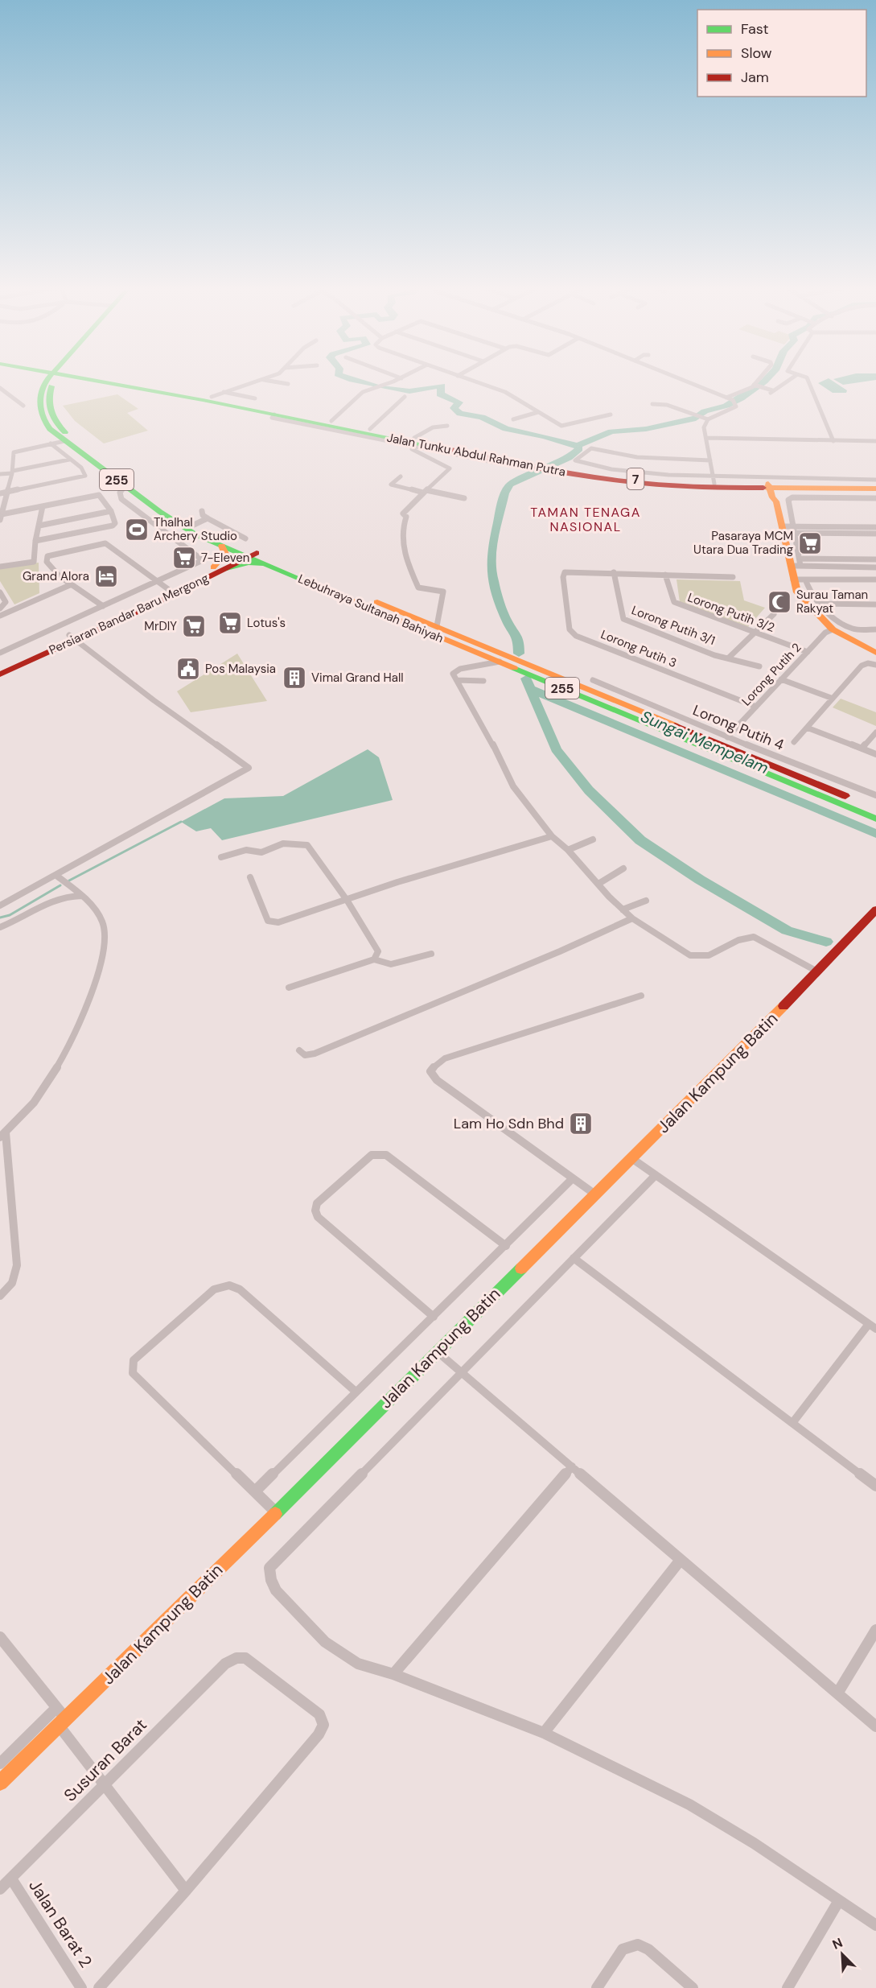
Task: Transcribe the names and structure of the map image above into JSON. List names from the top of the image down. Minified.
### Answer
{"streets":{"main road":["Jalan Tunku Abdul Rahman Putra","7","255","Lebuhraya Sultanah Bahiyah","Persiaran Bandar Baru Mergong","Jalan Kampung Batin"],"street":["Lorong Putih 3/2","Lorong Putih 3/1","Lorong Putih 3","Lorong Putih 2","Lorong Putih 4","Susuran Barat","Jalan Barat 2"]},"crossings":[["Lebuhraya Sultanah Bahiyah","Persiaran Bandar Baru Mergong"],["Lorong Putih 3/2","Lorong Putih 2"],["Lorong Putih 3/1","Lorong Putih 3"],["Lorong Putih 3","Lorong Putih 2"],["Lorong Putih 2","Lorong Putih 4"],["Susuran Barat","Jalan Barat 2"]],"districts":["TAMAN TENAGA NASIONAL"],"water":["Sungai Mempelam"],"places":{"sports":["Thalhal Archery Studio"],"supermarket":["Pasaraya MCM Utara Dua Trading","7-Eleven","Lotus's","MrDIY"],"hotel":["Grand Alora"],"mosque":["Surau Taman Rakyat"],"public building":["Pos Malaysia"],"building":["Vimal Grand Hall","Lam Ho Sdn Bhd"]},"legend":["Fast","Slow","Jam"],"north":"top left"}
